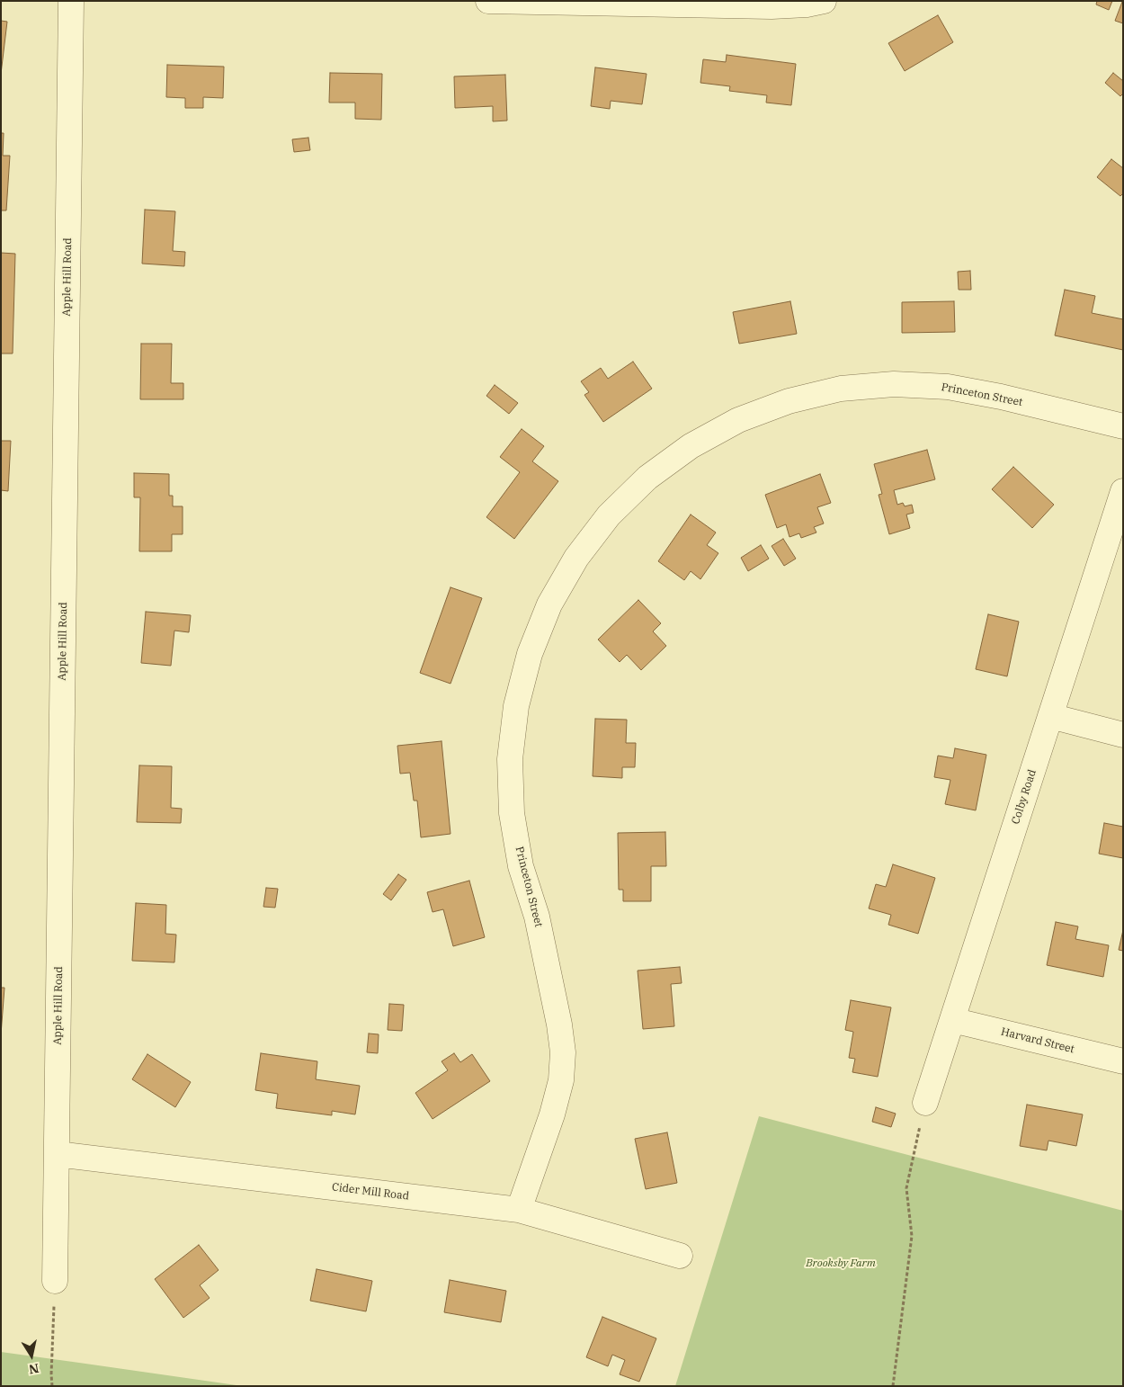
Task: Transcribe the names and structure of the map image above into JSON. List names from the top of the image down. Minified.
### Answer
{"streets":{"street":["Apple Hill Road","Princeton Street","Colby Road","Harvard Street","Cider Mill Road"]},"crossings":[["Apple Hill Road","Cider Mill Road"],["Princeton Street","Cider Mill Road"],["Colby Road","Harvard Street"]],"parks":["Brooksby Farm"],"north":"bottom"}
